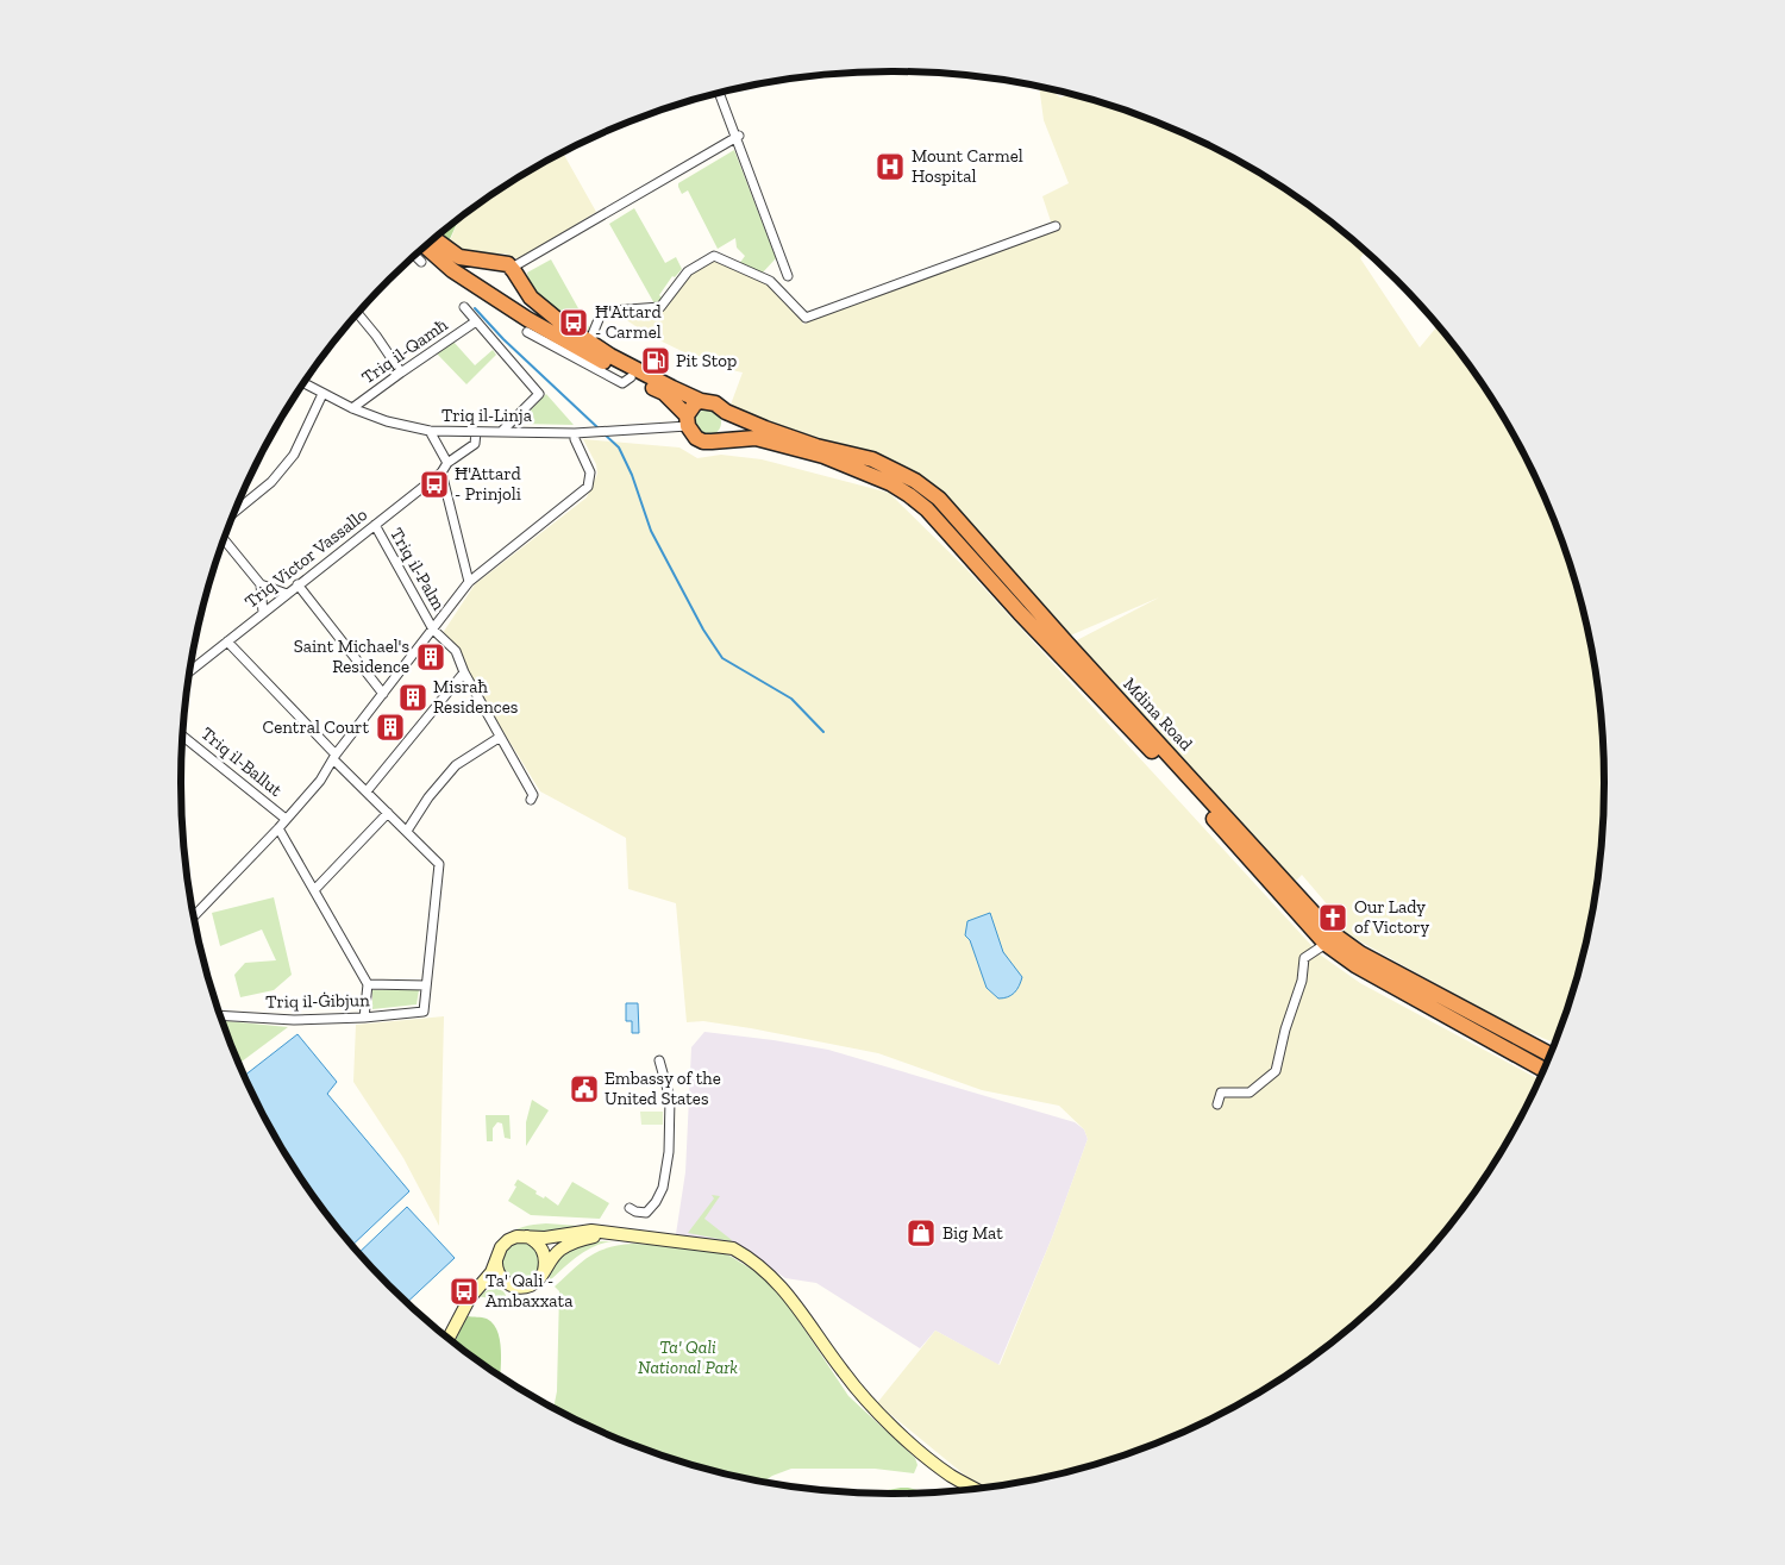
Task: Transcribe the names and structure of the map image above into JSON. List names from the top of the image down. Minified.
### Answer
{"streets":{"highway":["Mdina Road"],"street":["Triq il-Qamħ","Triq il-Linja","Triq Victor Vassallo","Triq il-Palm","Triq il-Ballut","Triq il-Ġibjun"]},"crossings":[["Triq il-Qamħ","Triq il-Linja"],["Triq il-Linja","Triq Victor Vassallo"],["Triq il-Linja","Mdina Road"],["Triq Victor Vassallo","Triq il-Palm"]],"parks":["Ta' Qali National Park"],"places":{"hospital":["Mount Carmel Hospital"],"bus stop":["Ħ'Attard - Carmel","Ħ'Attard - Prinjoli","Ta' Qali - Ambaxxata"],"fuel station":["Pit Stop"],"building":["Saint Michael's Residence","Misraħ Residences","Central Court"],"church":["Our Lady of Victory"],"public building":["Embassy of the United States"],"shop":["Big Mat"]}}
